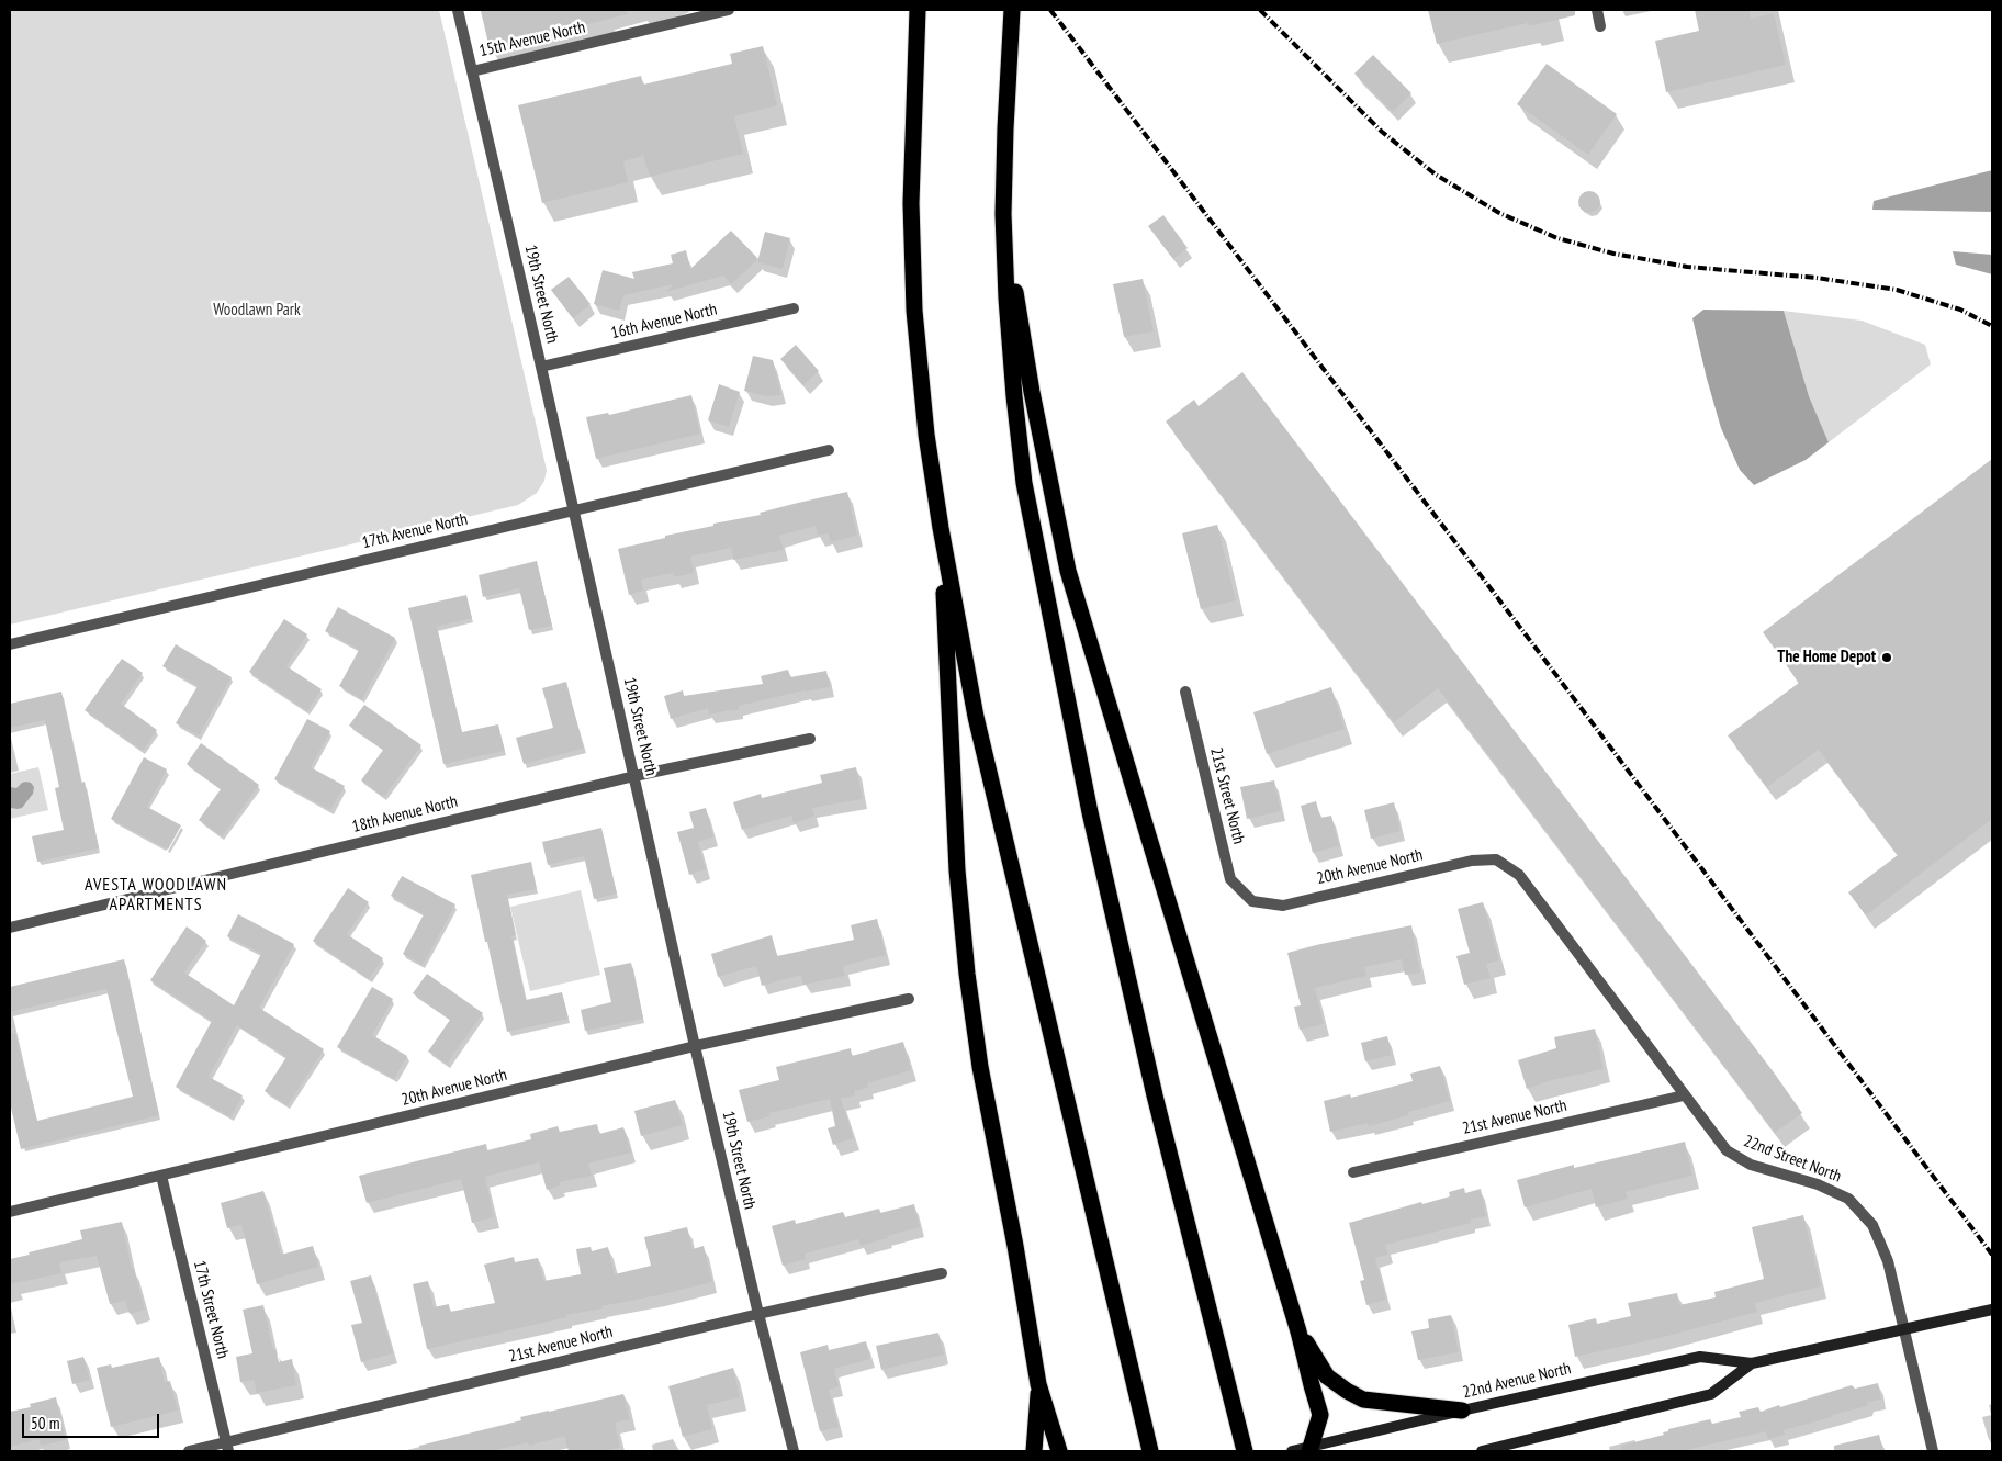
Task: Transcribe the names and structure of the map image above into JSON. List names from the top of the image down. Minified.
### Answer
{"streets":{"main road":["22nd Avenue North"],"street":["15th Avenue North","19th Street North","16th Avenue North","17th Avenue North","21st Street North","18th Avenue North","20th Avenue North","21st Avenue North","22nd Street North","17th Street North"]},"crossings":[["15th Avenue North","19th Street North"],["19th Street North","16th Avenue North"],["19th Street North","17th Avenue North"],["19th Street North","18th Avenue North"],["19th Street North","20th Avenue North"],["19th Street North","21st Avenue North"],["21st Street North","20th Avenue North"],["20th Avenue North","22nd Street North"],["20th Avenue North","17th Street North"],["21st Avenue North","22nd Street North"],["21st Avenue North","17th Street North"],["22nd Street North","22nd Avenue North"]],"districts":["AVESTA WOODLAWN APARTMENTS"],"parks":["Woodlawn Park"],"places":["The Home Depot"],"scale_bar":"50 m"}
